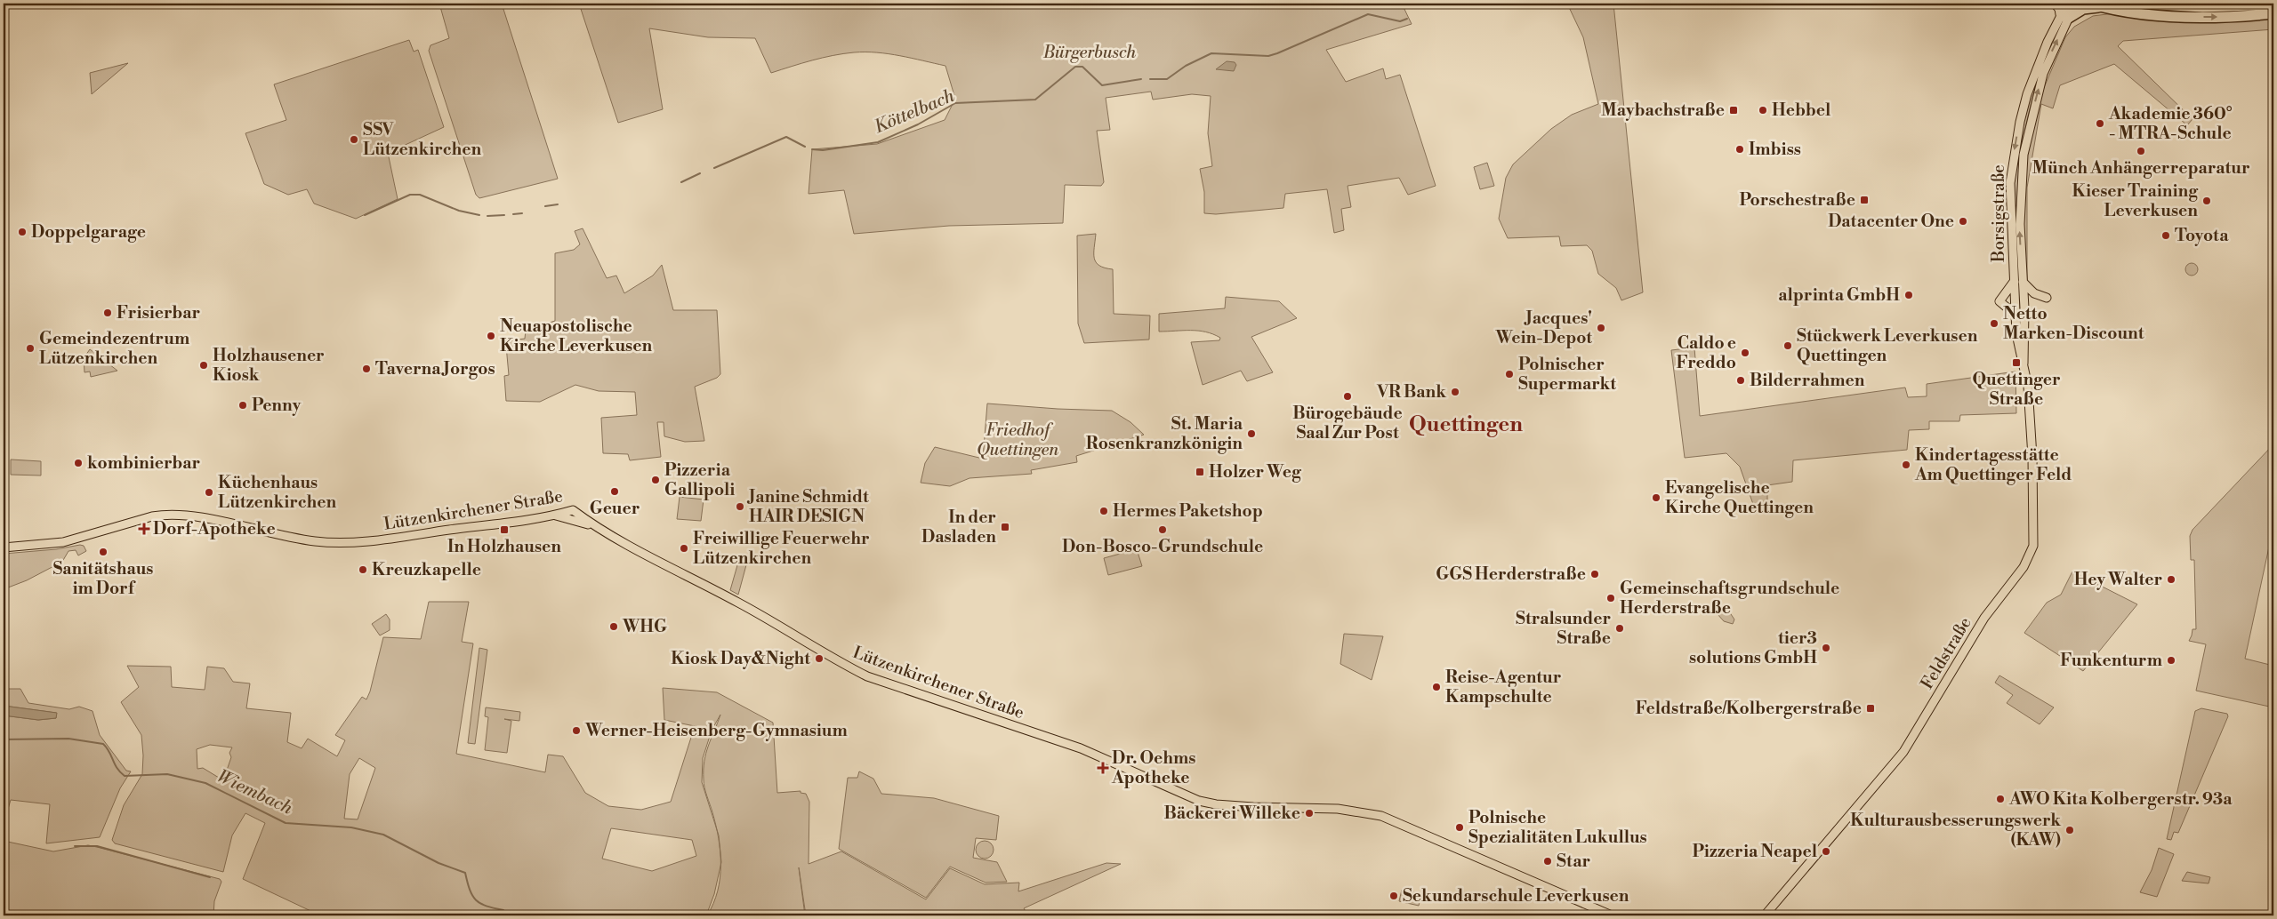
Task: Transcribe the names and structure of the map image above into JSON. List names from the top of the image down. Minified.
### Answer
{"streets":{"main road":["Borsigstraße","Lützenkirchener Straße","Feldstraße"]},"crossings":[["Borsigstraße","Feldstraße"]],"districts":["Quettingen"],"water":["Köttelbach","Wiembach"],"parks":["Bürgerbusch","Friedhof Quettingen"],"places":{"transit":["Maybachstraße","Porschestraße","Quettinger Straße","Holzer Weg","In der Dasladen","In Holzhausen","Feldstraße/Kolbergerstraße"],"other":["Hebbel","Akademie 360° - MTRA-Schule","SSV Lützenkirchen","Imbiss","Münch Anhängerreparatur","Kieser Training Leverkusen","Datacenter One","Doppelgarage","Toyota","alprinta GmbH","Frisierbar","Netto Marken-Discount","Jacques' Wein-Depot","Neuapostolische Kirche Leverkusen","Stückwerk Leverkusen Quettingen","Gemeindezentrum Lützenkirchen","Caldo e Freddo","Holzhausener Kiosk","Taverna Jorgos","Polnischer Supermarkt","Bilderrahmen","VR Bank","Bürogebäude Saal Zur Post","Penny","St. Maria Rosenkranzkönigin","kombinierbar","Kindertagesstätte Am Quettinger Feld","Pizzeria Gallipoli","Geuer","Küchenhaus Lützenkirchen","Evangelische Kirche Quettingen","Janine Schmidt HAIR DESIGN","Hermes Paketshop","Don-Bosco-Grundschule","Freiwillige Feuerwehr Lützenkirchen","Sanitätshaus im Dorf","Kreuzkapelle","GGS Herderstraße","Hey Walter","Gemeinschaftsgrundschule Herderstraße","WHG","Stralsunder Straße","tier3 solutions GmbH","Kiosk Day&Night","Funkenturm","Reise-Agentur Kampschulte","Werner-Heisenberg-Gymnasium","AWO Kita Kolbergerstr. 93a","Bäckerei Willeke","Polnische Spezialitäten Lukullus","Kulturausbesserungswerk (KAW)","Pizzeria Neapel","Star","Sekundarschule Leverkusen"],"health":["Dorf-Apotheke","Dr. Oehms Apotheke"]}}
